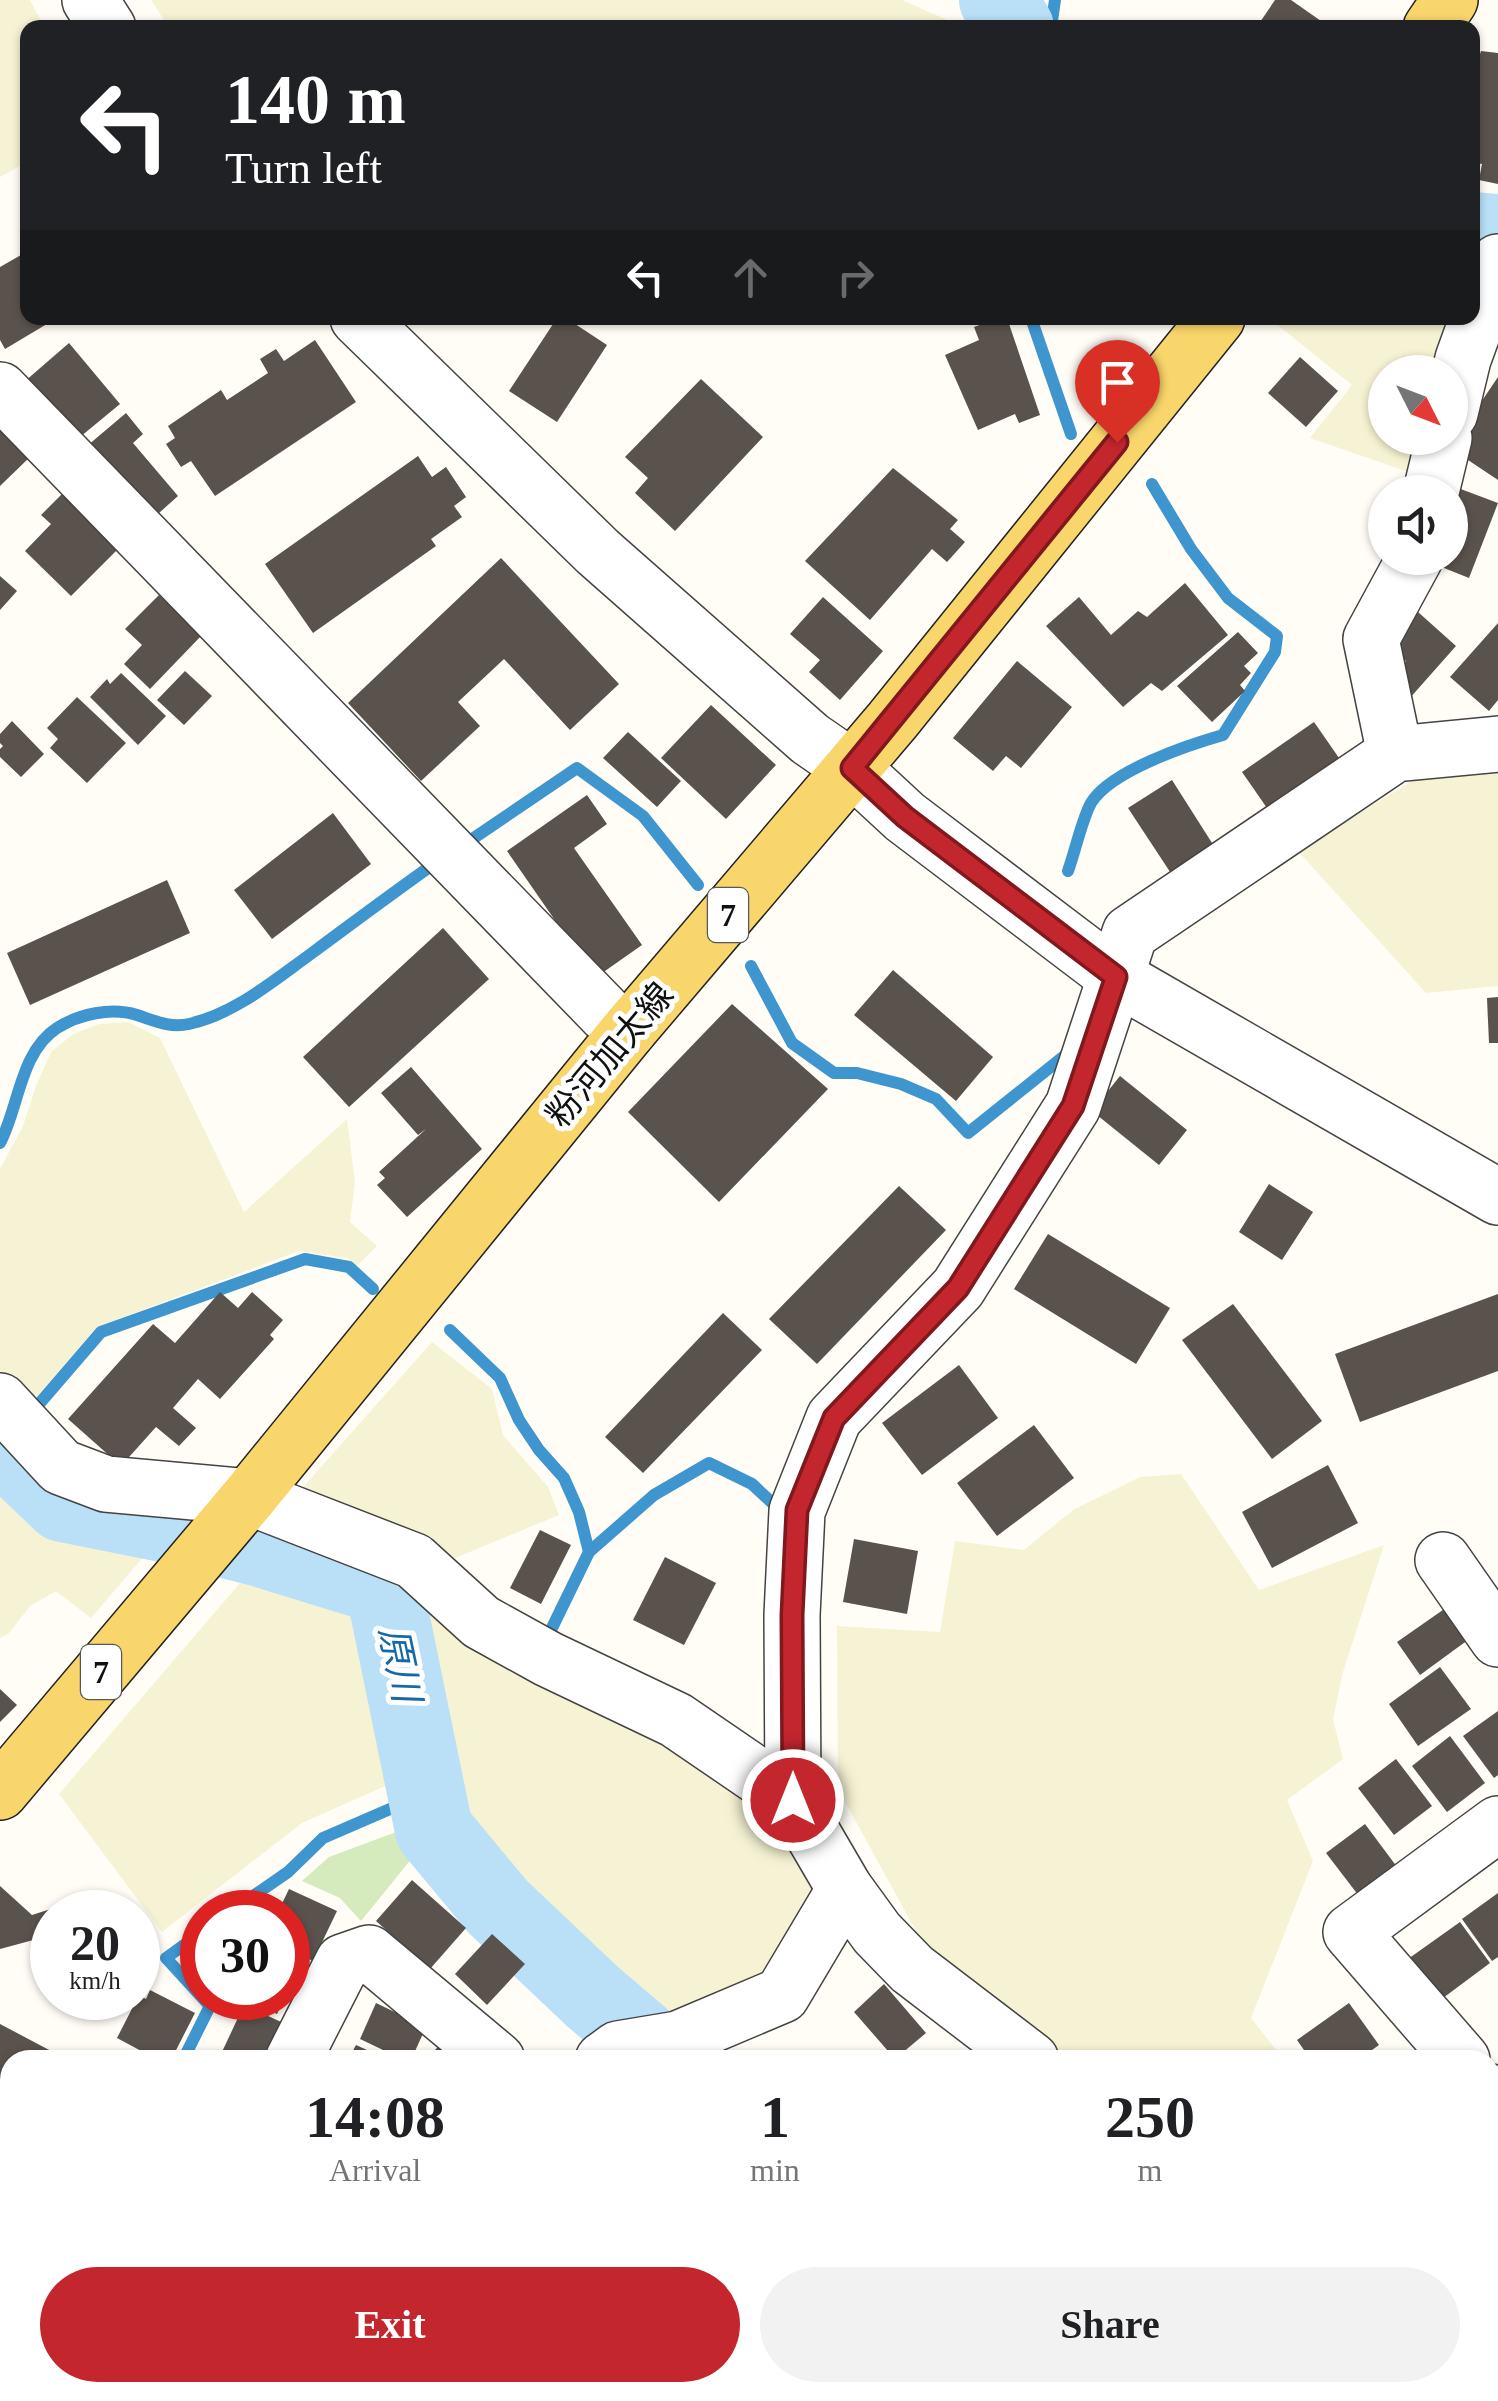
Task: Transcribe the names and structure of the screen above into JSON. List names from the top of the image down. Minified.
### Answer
{"streets":{"main road":["7","粉河加太線"]},"water":["原川"],"north":"bottom right","page":{"turn":["140 m","Turn left"],"speed":"20 km/h","limit":"30","eta":["14:08","Arrival","1","min","250","m"],"buttons":["Exit","Share"]}}
